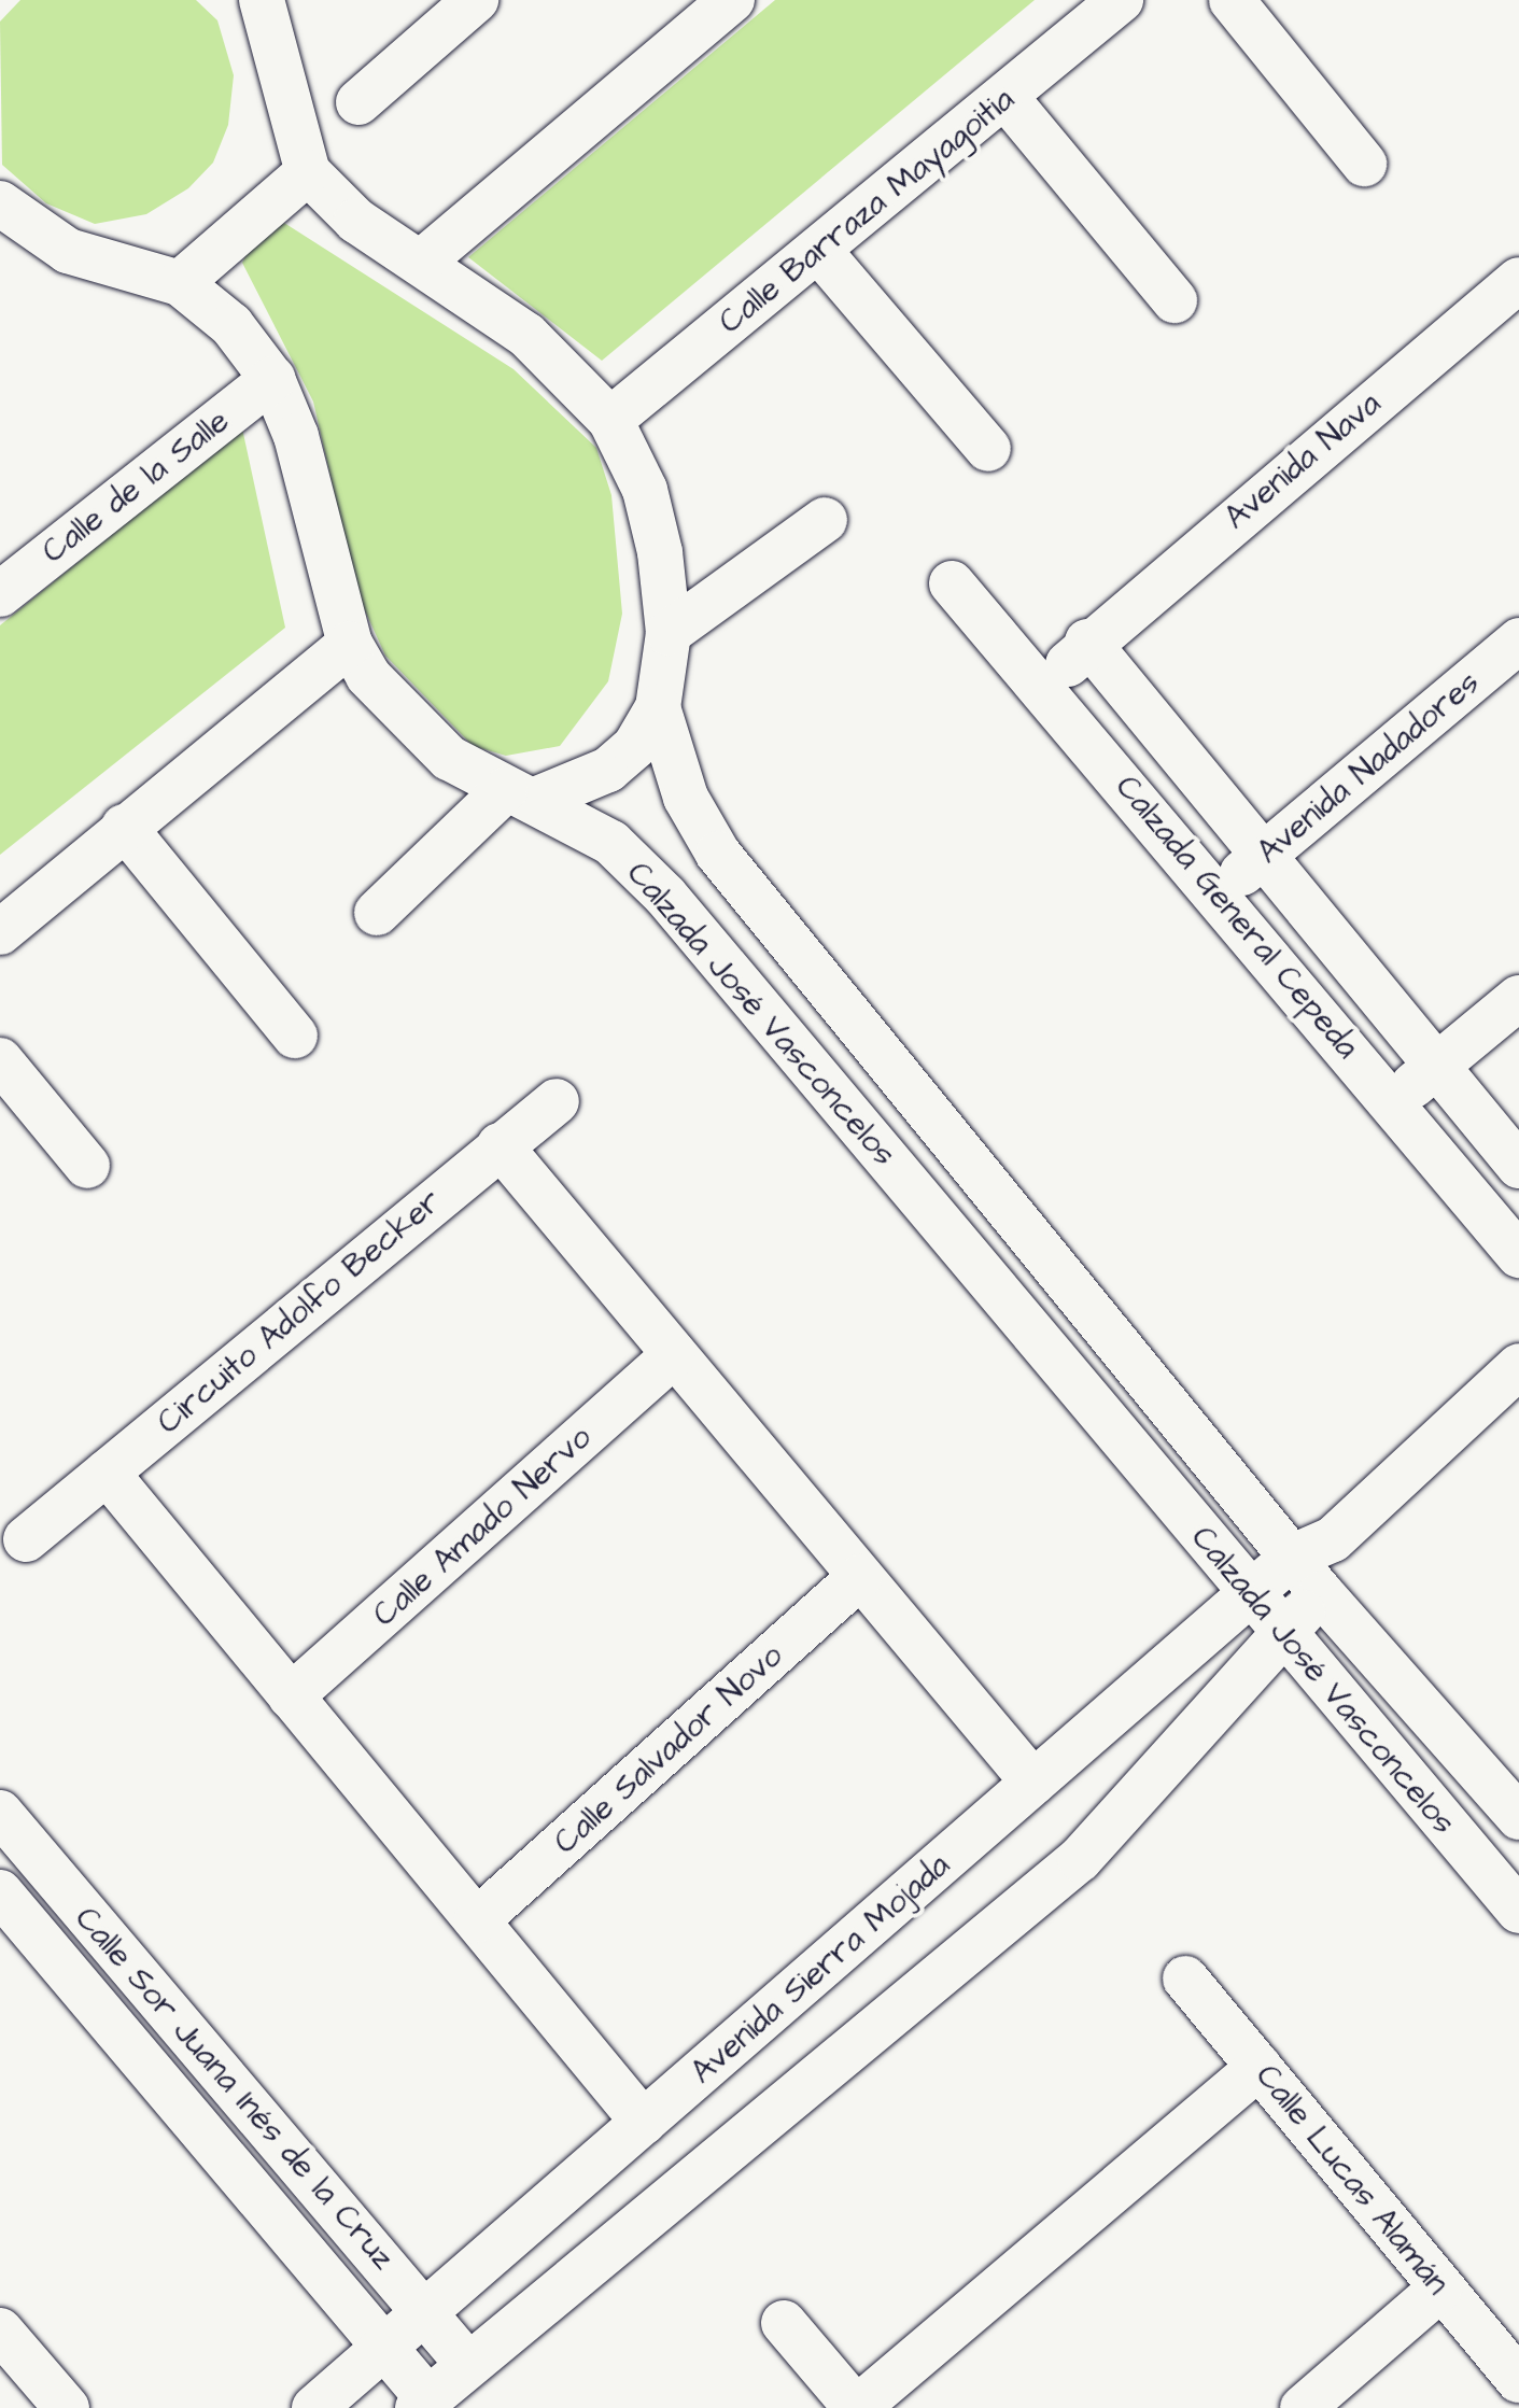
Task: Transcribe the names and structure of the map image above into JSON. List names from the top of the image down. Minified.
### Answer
{"streets":{"street":["Calle Barraza Mayagoitia","Avenida Nava","Calle de la Salle","Avenida Nadadores","Calzada General Cepeda","Calzada José Vasconcelos","Circuito Adolfo Becker","Calle Amado Nervo","Calle Salvador Novo","Avenida Sierra Mojada","Calle Sor Juana Inés de la Cruz","Calle Lucas Alamán"]},"crossings":[["Calle Barraza Mayagoitia","Calzada José Vasconcelos"],["Avenida Nava","Calzada General Cepeda"],["Calle de la Salle","Calzada José Vasconcelos"],["Avenida Nadadores","Calzada General Cepeda"],["Calzada José Vasconcelos","Avenida Sierra Mojada"],["Avenida Sierra Mojada","Calle Sor Juana Inés de la Cruz"]]}
